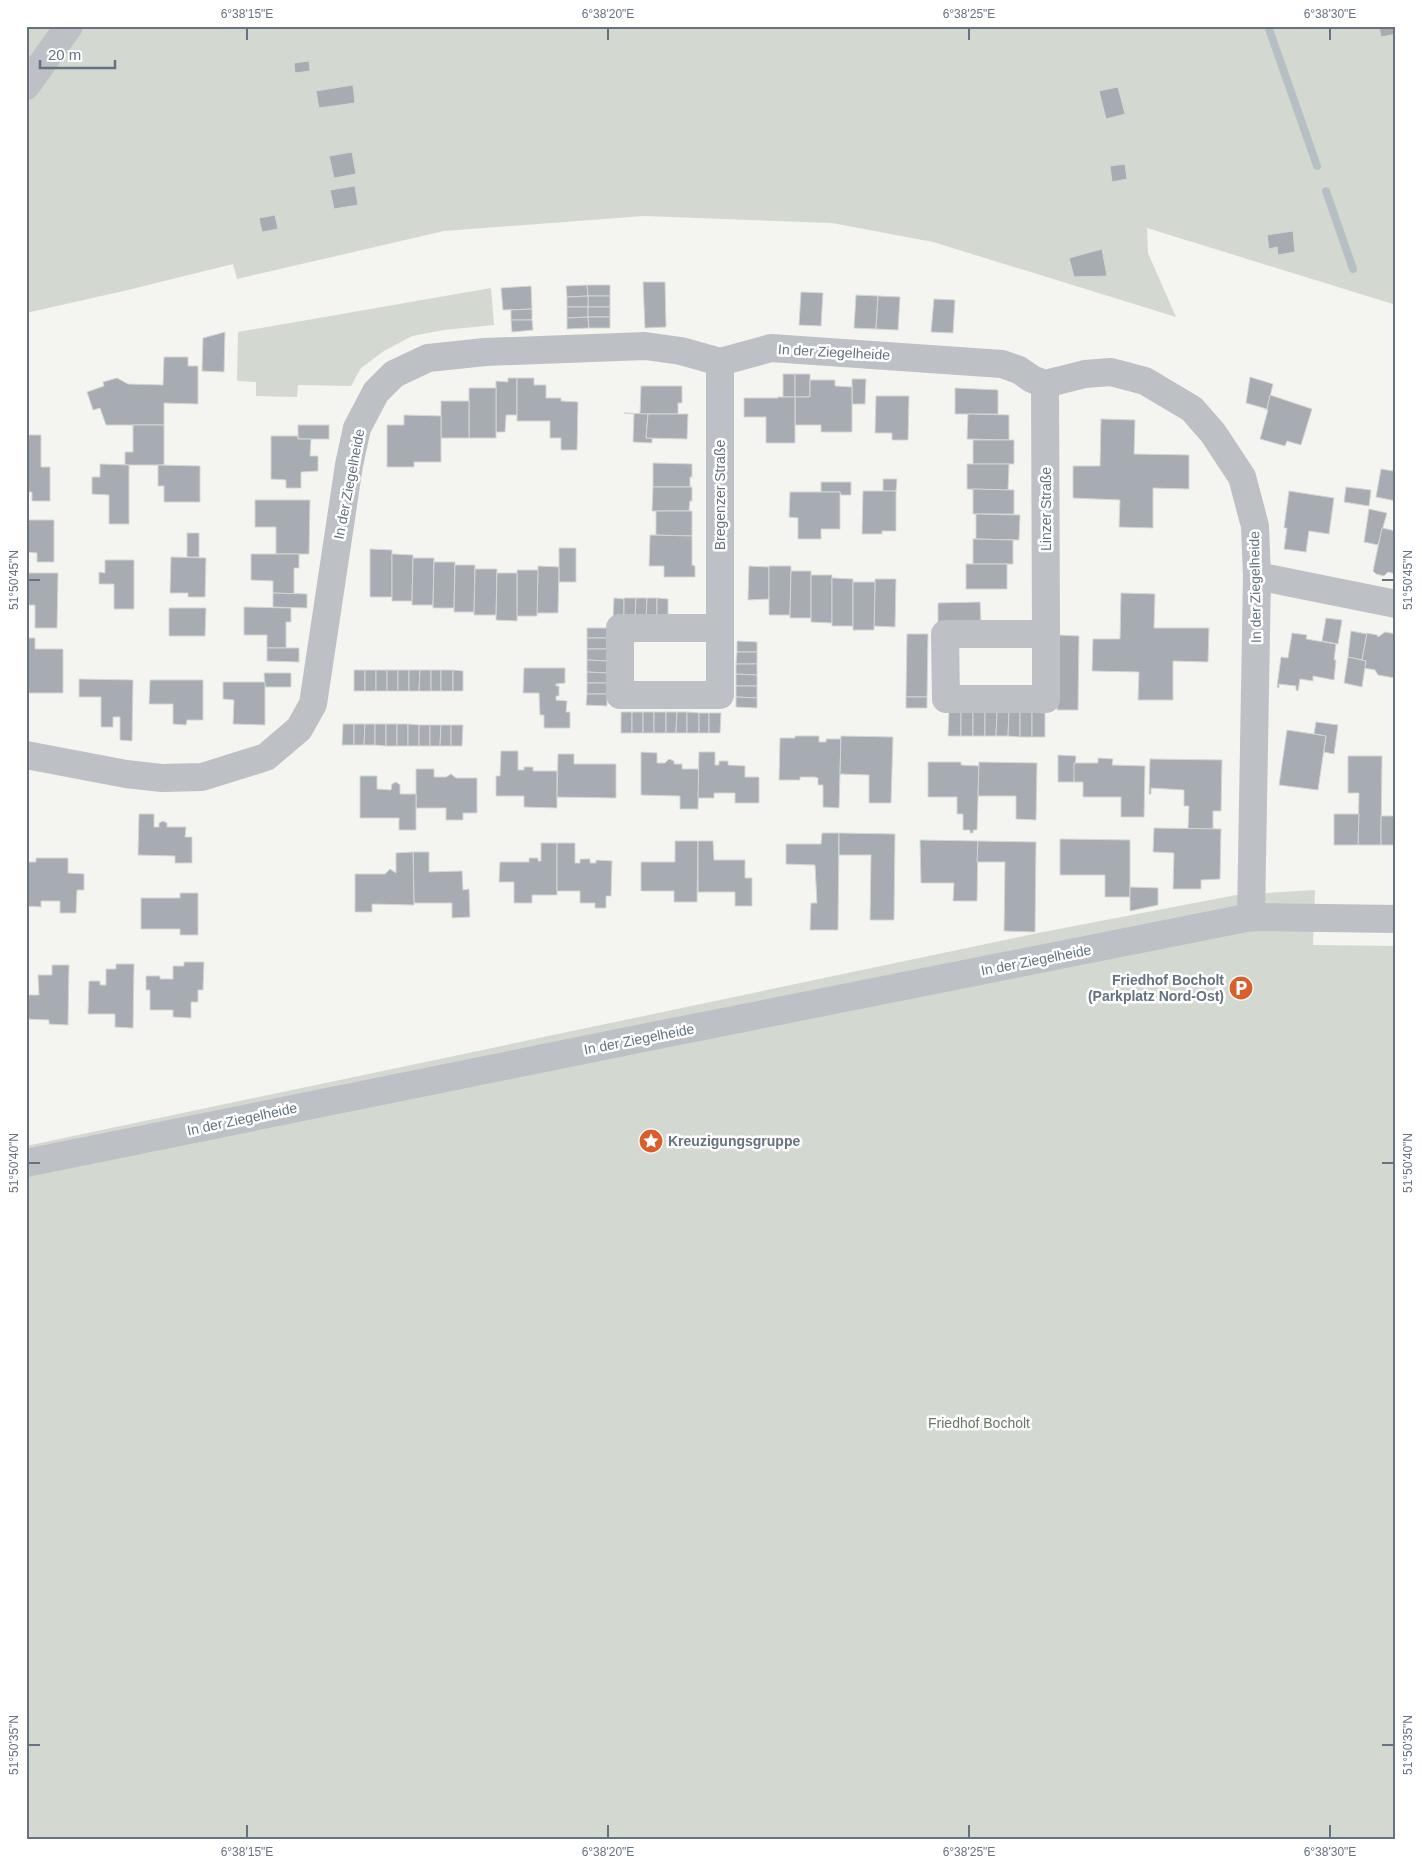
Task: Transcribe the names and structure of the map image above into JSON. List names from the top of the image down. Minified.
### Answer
{"streets":{"street":["In der Ziegelheide","Bregenzer Straße","Linzer Straße"]},"crossings":[["In der Ziegelheide","Bregenzer Straße"],["In der Ziegelheide","Linzer Straße"]],"parks":["Friedhof Bocholt"],"places":{"parking":["Friedhof Bocholt (Parkplatz Nord-Ost)"],"place":["Kreuzigungsgruppe"]},"scale_bar":"20 m","coordinates":["6°38'15\"E","6°38'20\"E","6°38'25\"E","6°38'30\"E","51°50'45\"N","51°50'40\"N","51°50'35\"N"]}
